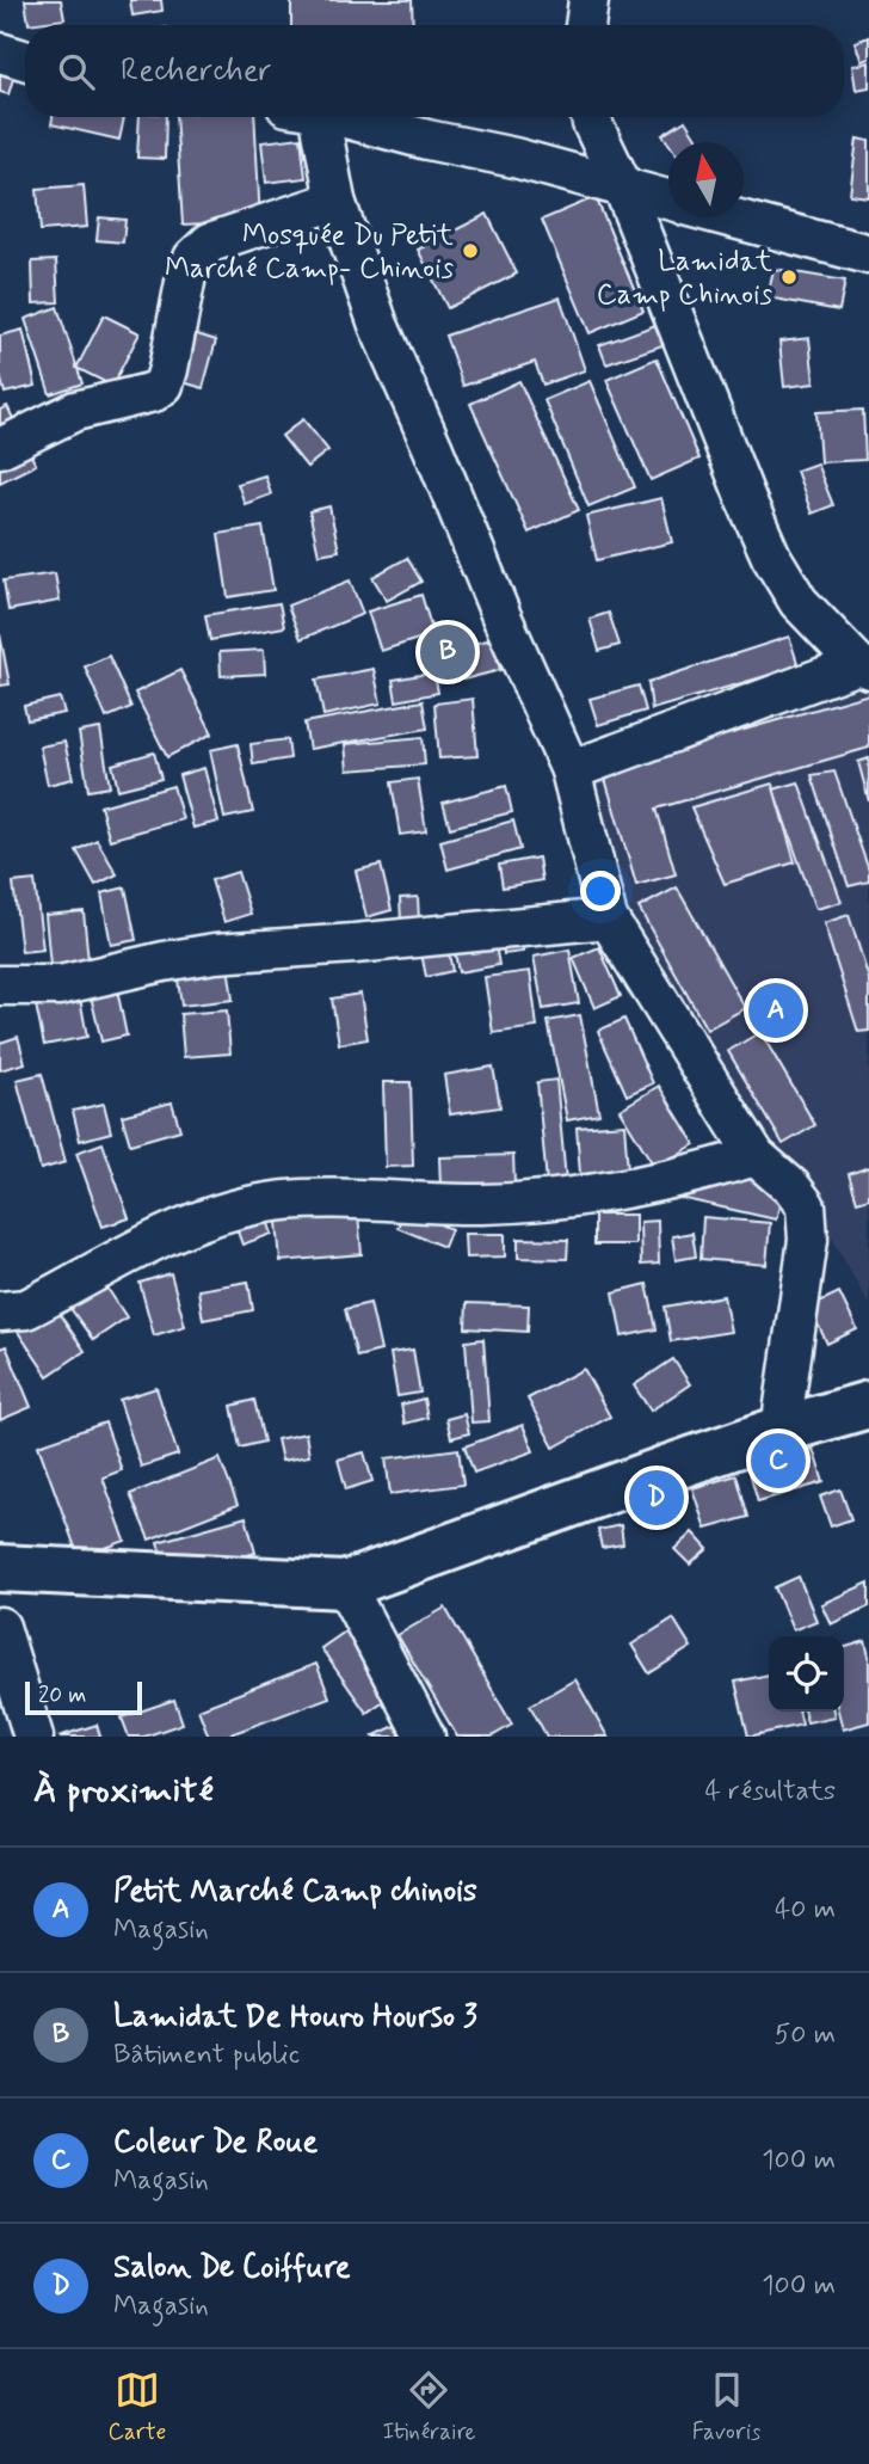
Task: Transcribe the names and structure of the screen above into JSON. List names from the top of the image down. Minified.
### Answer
{"places":["Mosquée Du Petit Marché Camp- Chinois","Lamidat Camp Chinois"],"scale_bar":"20 m","north":"top","page":{"search":"Rechercher","pins":["B","A","C","D"],"scale":"20 m","heading":["À proximité","4 résultats"],"list":[{"mark":"A","name":"Petit Marché Camp chinois","note":"Magasin","value":"40 m"},{"mark":"B","name":"Lamidat De Houro Hourso 3","note":"Bâtiment public","value":"50 m"},{"mark":"C","name":"Coleur De Roue","note":"Magasin","value":"100 m"},{"mark":"D","name":"Salon De Coiffure","note":"Magasin","value":"100 m"}],"nav":["Carte","Itinéraire","Favoris"]}}
